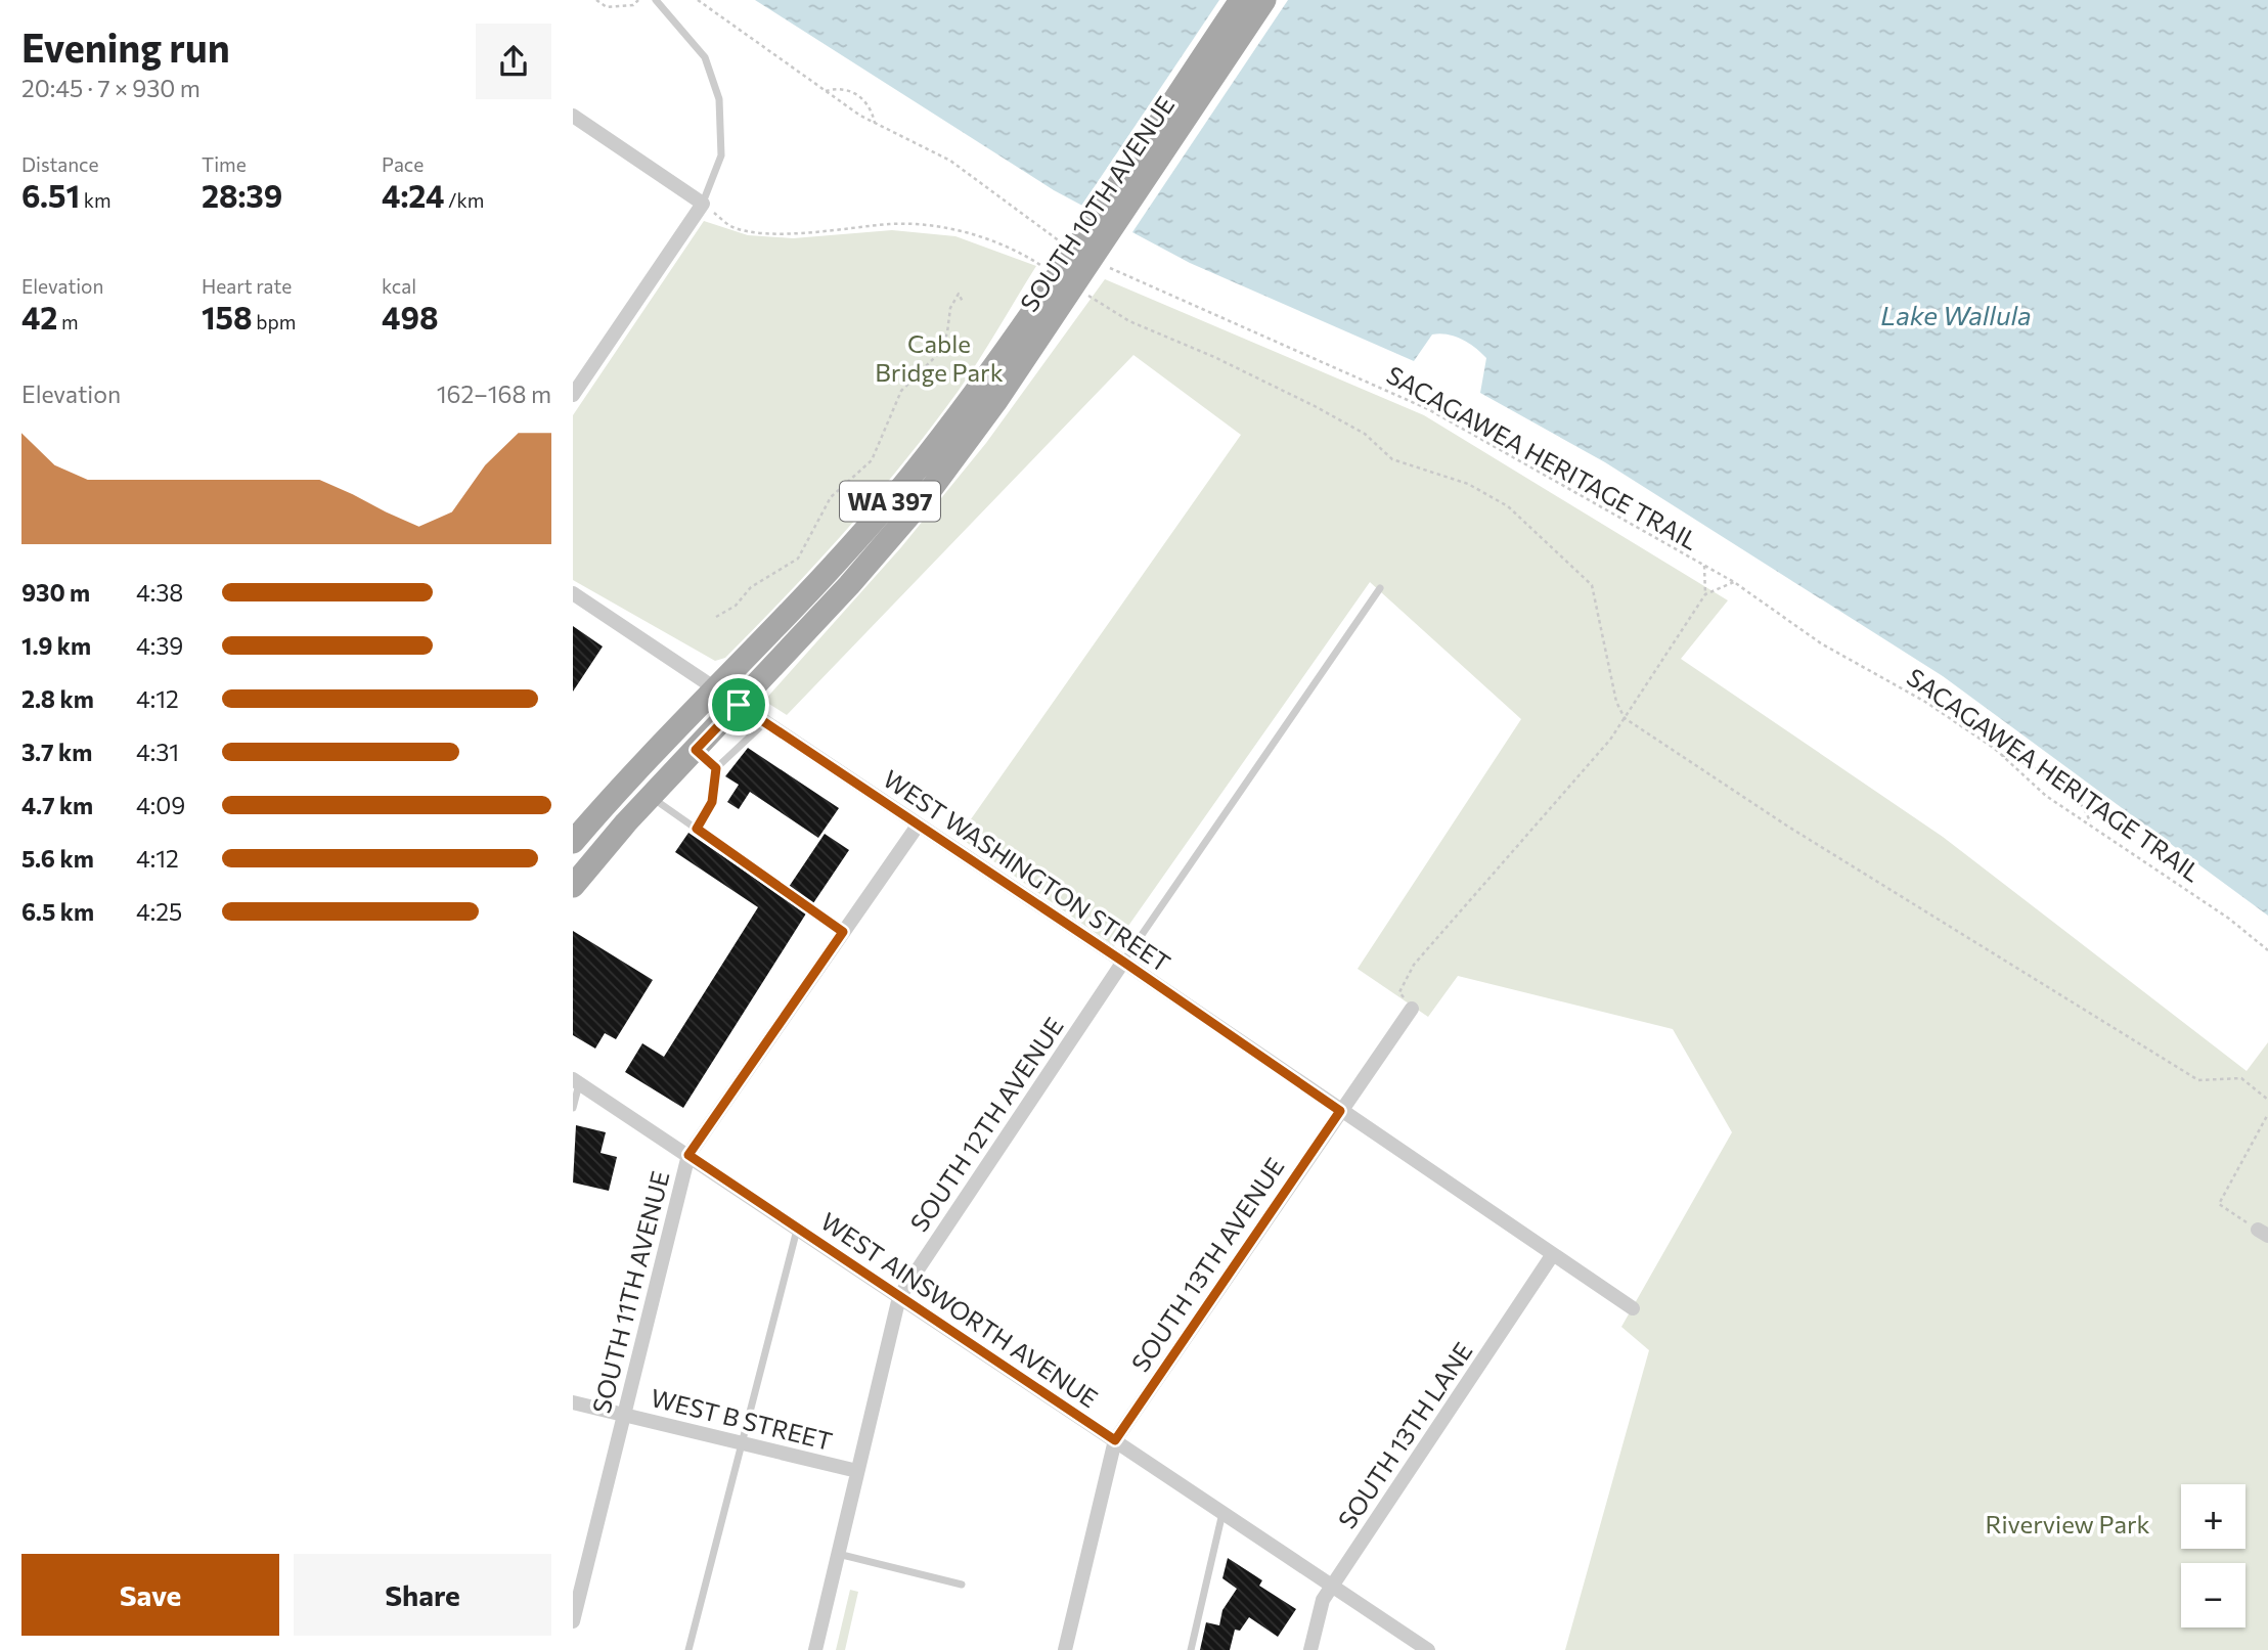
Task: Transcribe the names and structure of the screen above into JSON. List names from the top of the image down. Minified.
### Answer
{"streets":{"main road":["SOUTH 10TH AVENUE","WA 397"],"street":["WEST WASHINGTON STREET","SOUTH 12TH AVENUE","SOUTH 13TH AVENUE","SOUTH 11TH AVENUE","WEST AINSWORTH AVENUE","WEST B STREET","SOUTH 13TH LANE"],"path":["SACAGAWEA HERITAGE TRAIL"]},"crossings":[["SOUTH 10TH AVENUE","WEST WASHINGTON STREET"],["WEST WASHINGTON STREET","SOUTH 12TH AVENUE"],["WEST WASHINGTON STREET","SOUTH 13TH AVENUE"],["WEST WASHINGTON STREET","SOUTH 11TH AVENUE"],["WEST WASHINGTON STREET","SOUTH 13TH LANE"],["SOUTH 12TH AVENUE","WEST AINSWORTH AVENUE"],["SOUTH 12TH AVENUE","WEST B STREET"],["SOUTH 13TH AVENUE","WEST AINSWORTH AVENUE"],["SOUTH 11TH AVENUE","WEST AINSWORTH AVENUE"],["SOUTH 11TH AVENUE","WEST B STREET"],["WEST AINSWORTH AVENUE","SOUTH 13TH LANE"]],"water":["Lake Wallula"],"parks":["Cable Bridge Park","Riverview Park"],"page":{"heading":["Evening run","20:45 · 7 × 930 m"],"stats":[["Distance","6.51 km"],["Time","28:39"],["Pace","4:24 /km"],["Elevation","42 m"],["Heart rate","158 bpm"],["kcal","498"]],"chart":["Elevation","162–168 m"],"list":[{"name":"930 m","note":"4:38"},{"name":"1.9 km","note":"4:39"},{"name":"2.8 km","note":"4:12"},{"name":"3.7 km","note":"4:31"},{"name":"4.7 km","note":"4:09"},{"name":"5.6 km","note":"4:12"},{"name":"6.5 km","note":"4:25"}],"map_buttons":["+","−"],"buttons":["Save","Share"]}}
